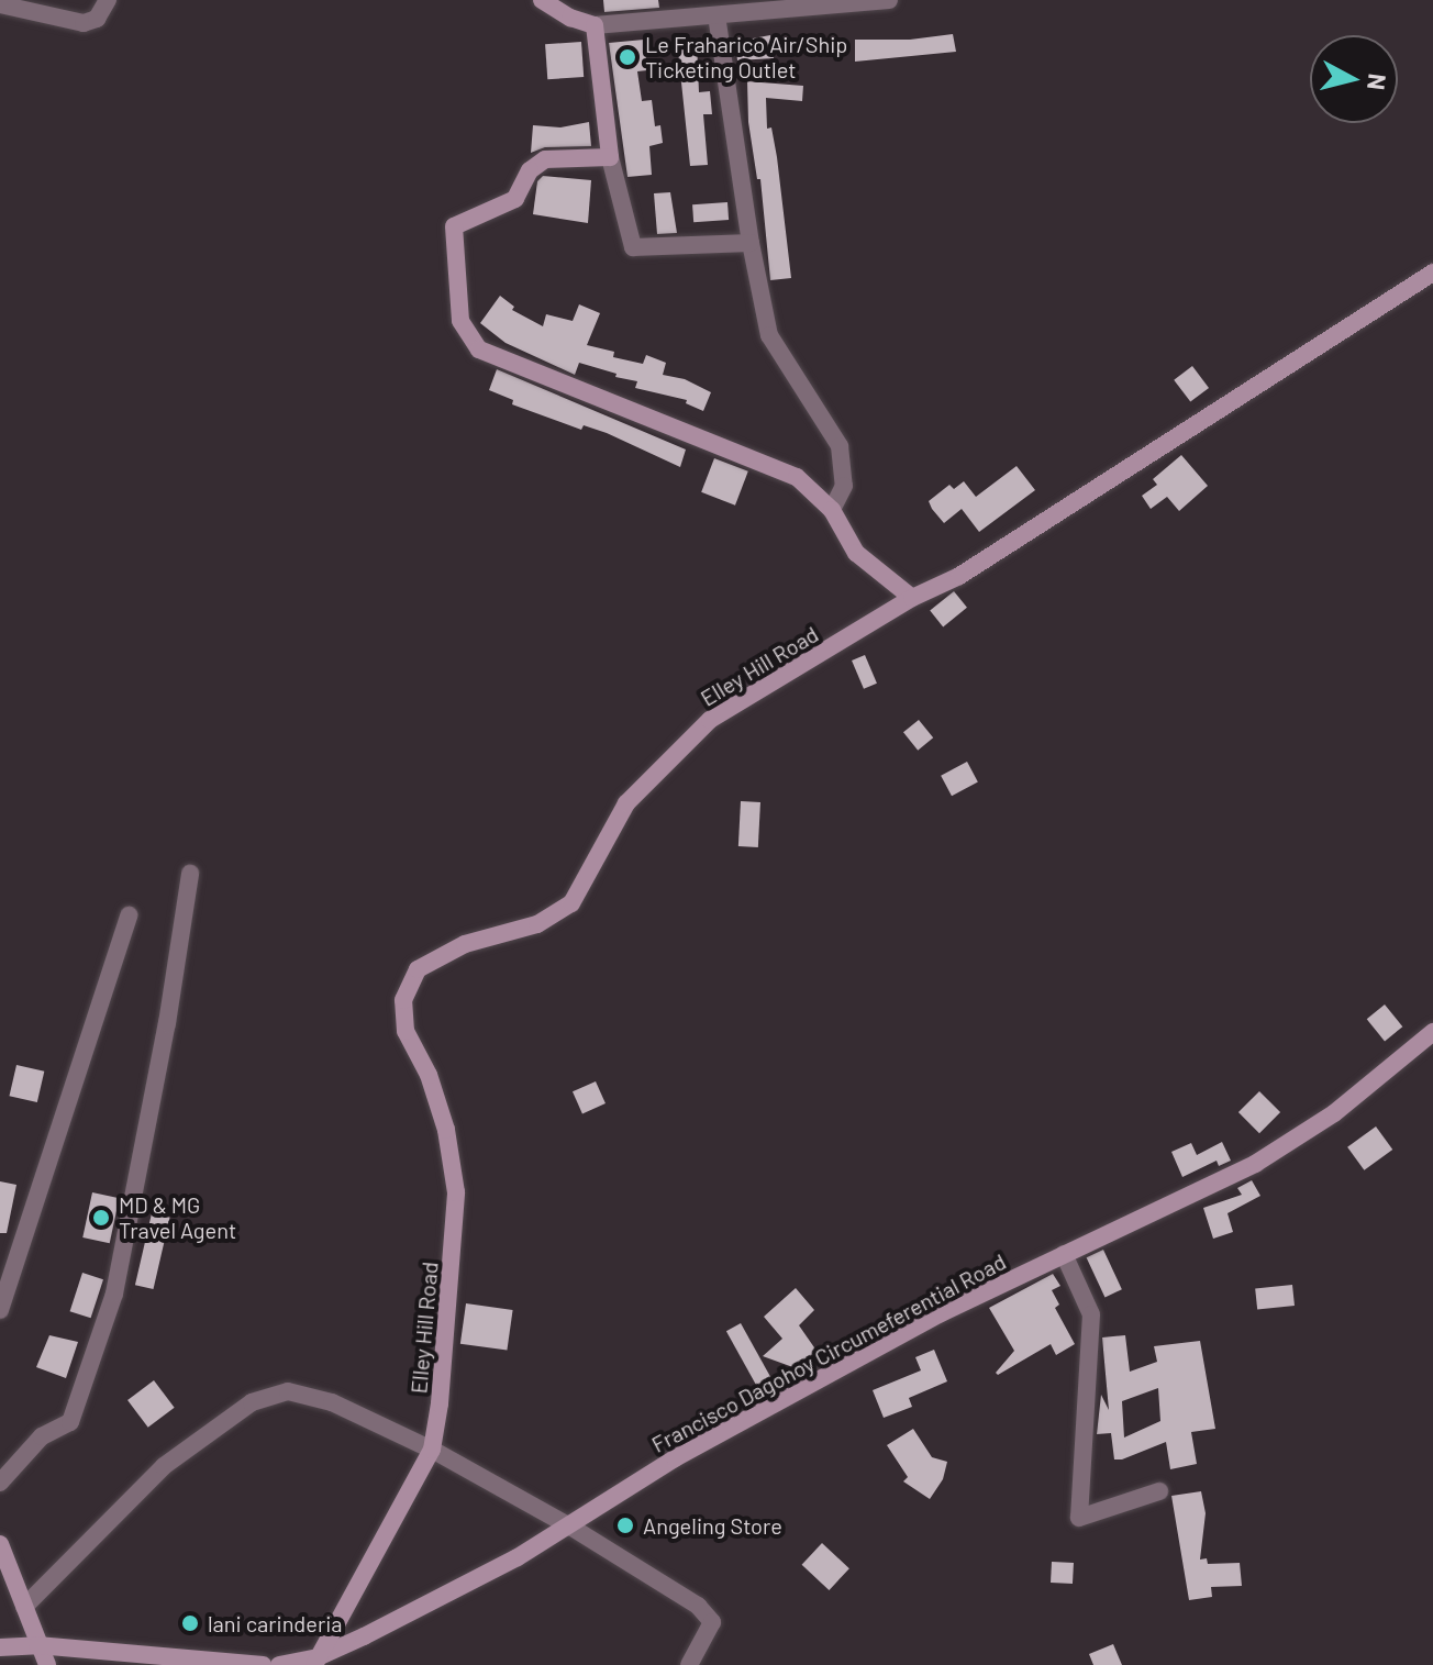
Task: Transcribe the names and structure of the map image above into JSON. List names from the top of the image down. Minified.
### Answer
{"streets":{"street":["Elley Hill Road","Francisco Dagohoy Circumeferential Road"]},"crossings":[["Elley Hill Road","Francisco Dagohoy Circumeferential Road"]],"places":["Le Fraharico Air/Ship Ticketing Outlet","MD & MG Travel Agent","Angeling Store","lani carinderia"],"north":"right"}
